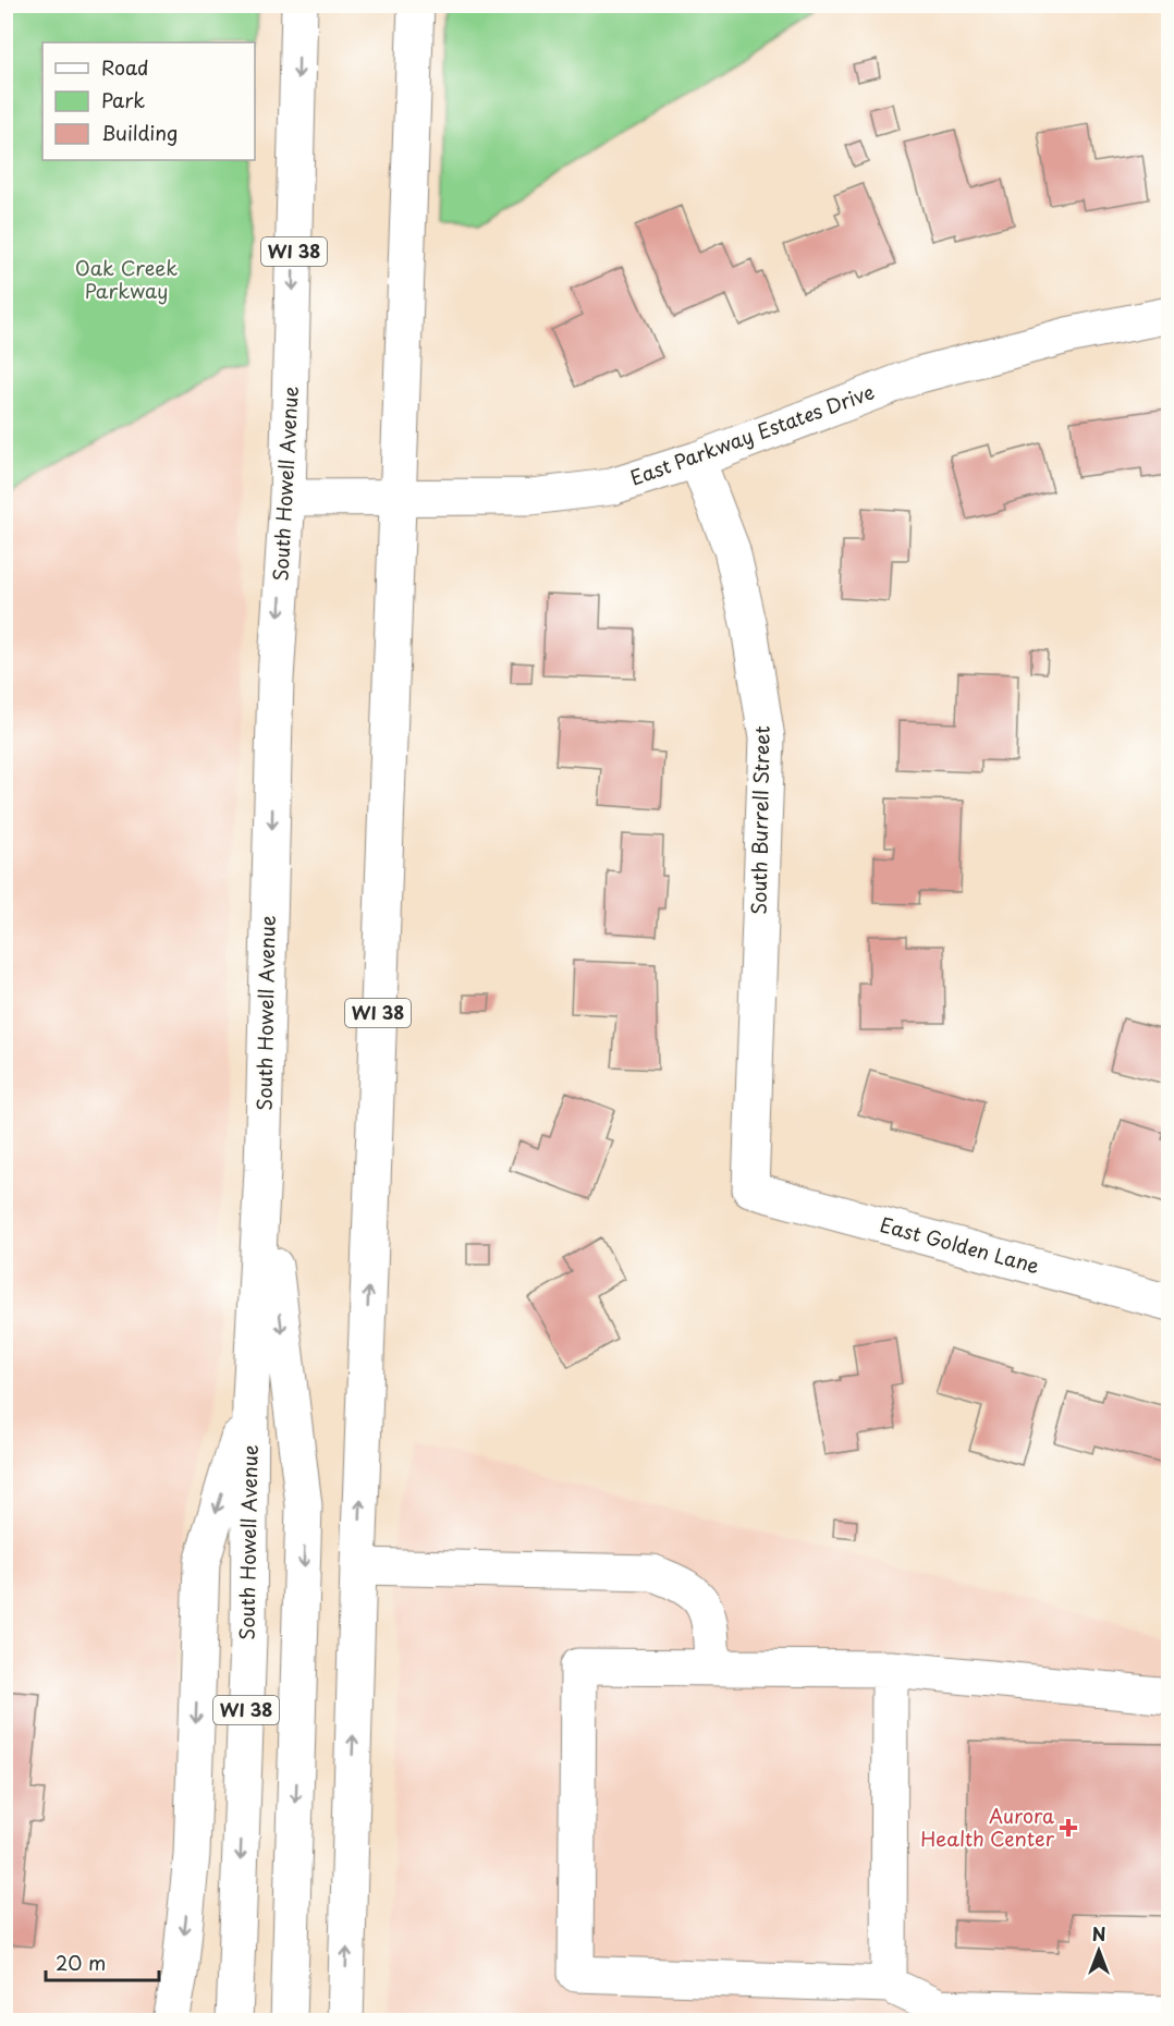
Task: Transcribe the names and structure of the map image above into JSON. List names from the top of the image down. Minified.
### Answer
{"streets":{"main road":["WI 38","East Parkway Estates Drive","South Howell Avenue","South Burrell Street","East Golden Lane"]},"crossings":[["WI 38","East Parkway Estates Drive"],["East Parkway Estates Drive","South Howell Avenue"],["East Parkway Estates Drive","South Burrell Street"],["South Burrell Street","East Golden Lane"]],"parks":["Oak Creek Parkway"],"places":{"health":["Aurora Health Center"]},"legend":["Road","Park","Building"],"scale_bar":"20 m","north":"top"}
